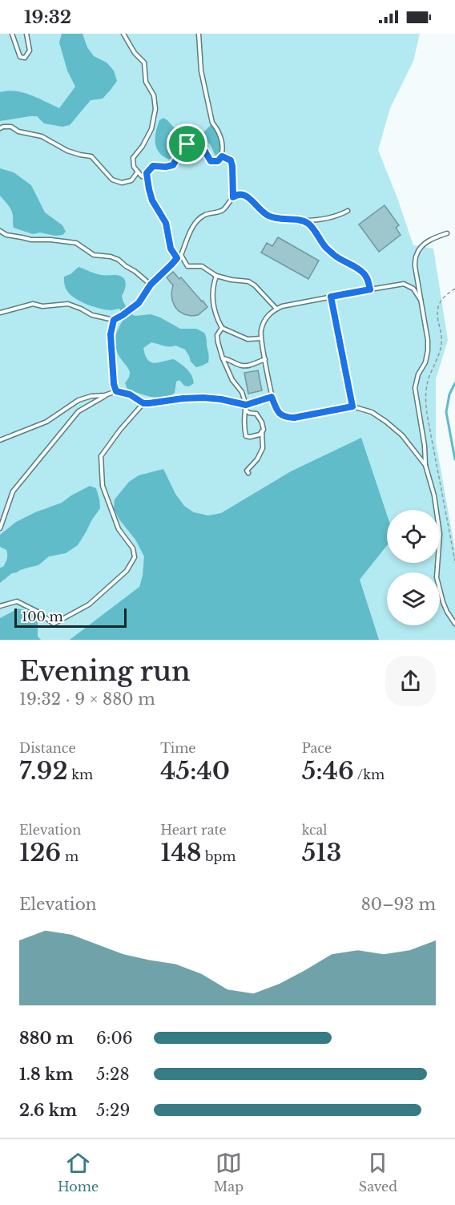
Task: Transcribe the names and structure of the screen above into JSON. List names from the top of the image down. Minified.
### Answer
{"scale_bar":"100 m","page":{"status":"19:32","scale":"100 m","heading":["Evening run","19:32 · 9 × 880 m"],"stats":[["Distance","7.92 km"],["Time","45:40"],["Pace","5:46 /km"],["Elevation","126 m"],["Heart rate","148 bpm"],["kcal","513"]],"chart":["Elevation","80–93 m"],"list":[{"name":"880 m","note":"6:06"},{"name":"1.8 km","note":"5:28"},{"name":"2.6 km","note":"5:29"}],"tabs":["Home","Map","Saved"]}}
